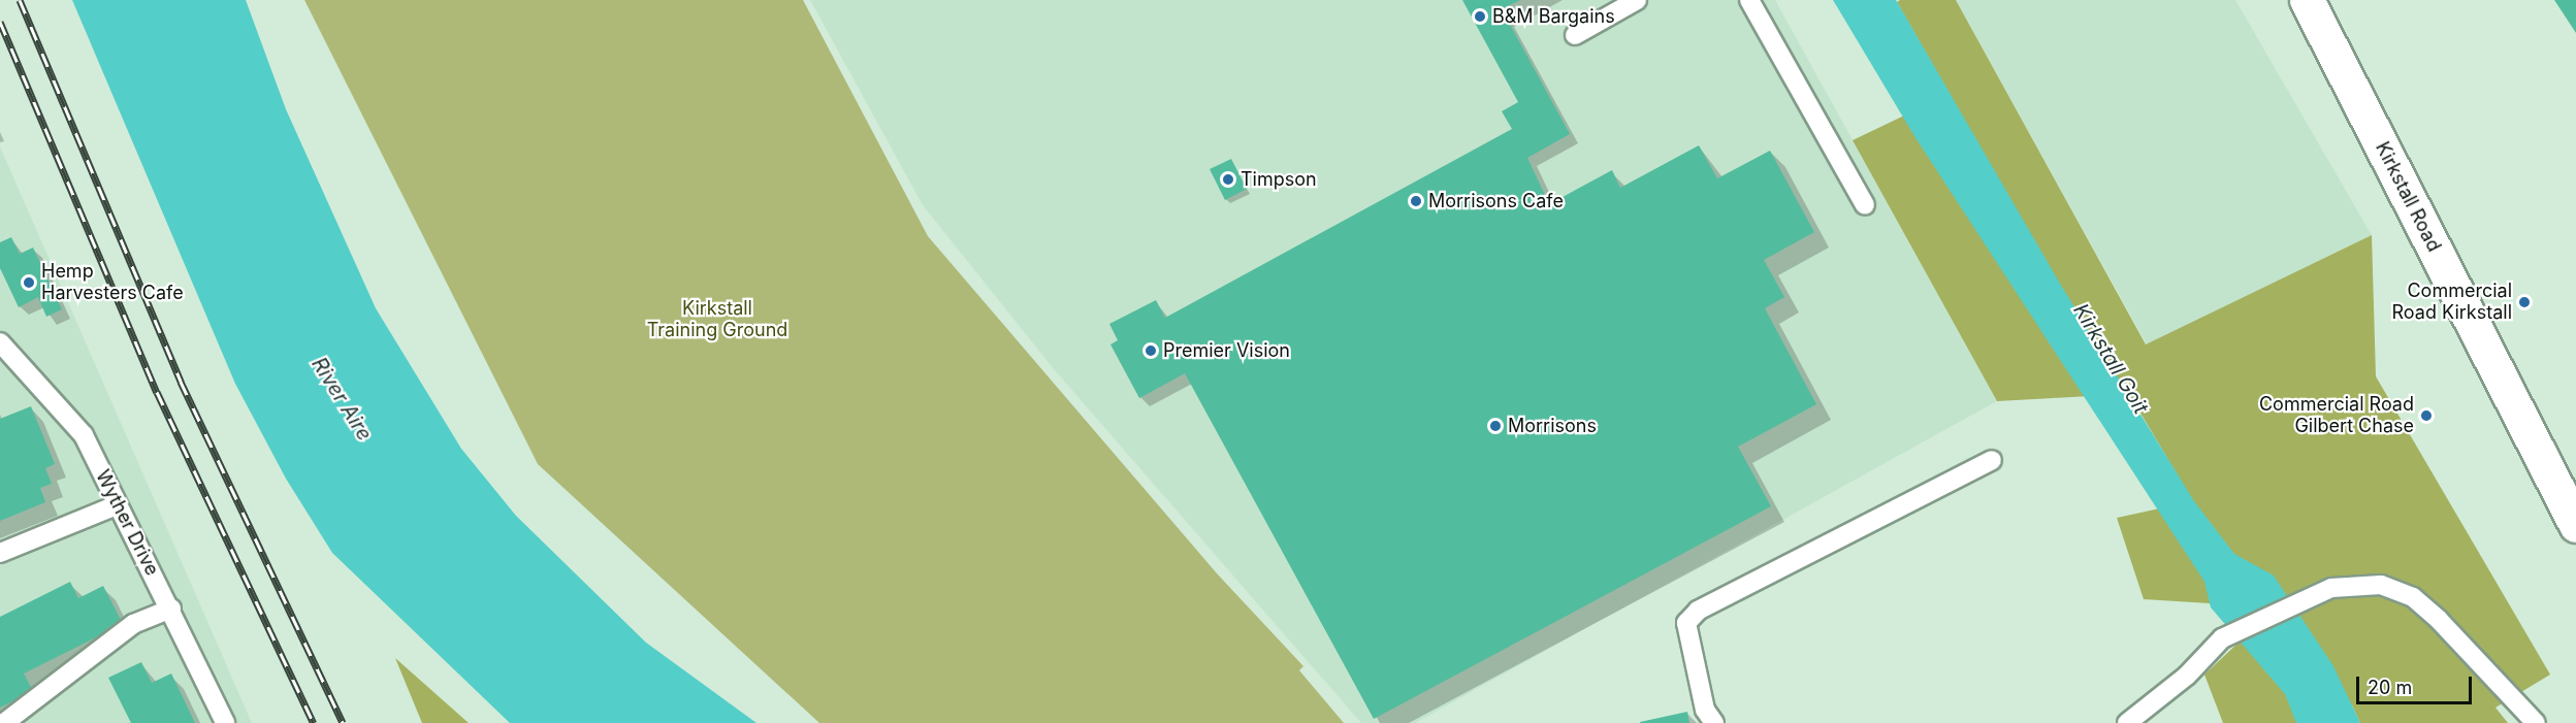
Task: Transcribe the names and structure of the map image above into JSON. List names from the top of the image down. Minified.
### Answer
{"streets":{"main road":["Kirkstall Road"],"lane":["Wyther Drive"]},"water":["Kirkstall Goit","River Aire"],"parks":["Kirkstall Training Ground"],"places":["B&M Bargains","Timpson","Morrisons Cafe","Hemp Harvesters Cafe","Commercial Road Kirkstall","Premier Vision","Commercial Road Gilbert Chase","Morrisons"],"scale_bar":"20 m"}
